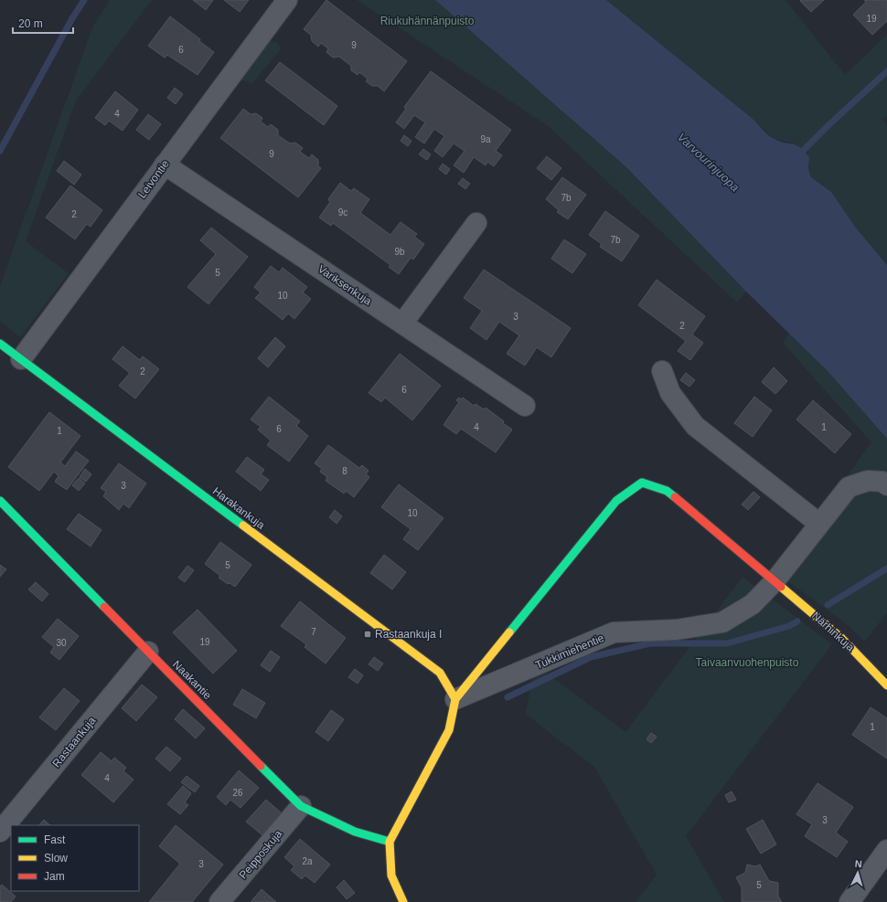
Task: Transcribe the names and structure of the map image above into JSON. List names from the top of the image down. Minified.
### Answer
{"streets":{"street":["Leivontie","Variksenkuja","Harakankuja","Närhinkuja","Tukkimiehentie","Naakantie","Rastaankuja","Peipposkuja"]},"crossings":[["Leivontie","Variksenkuja"],["Leivontie","Harakankuja"],["Harakankuja","Närhinkuja"],["Harakankuja","Tukkimiehentie"],["Närhinkuja","Tukkimiehentie"],["Naakantie","Rastaankuja"],["Naakantie","Peipposkuja"]],"water":["Varvourinjuopa"],"parks":["Riukuhännänpuisto","Taivaanvuohenpuisto"],"places":{"transit":["Rastaankuja I"]},"house_numbers":["19","9","6","4","9a","9","7b","9c","2","7b","9b","5","10","3","2","2","6","4","1","6","1","8","3","10","5","7","19","30","1","4","26","3","2a","3","5"],"legend":["Fast","Slow","Jam"],"scale_bar":"20 m","north":"top"}
